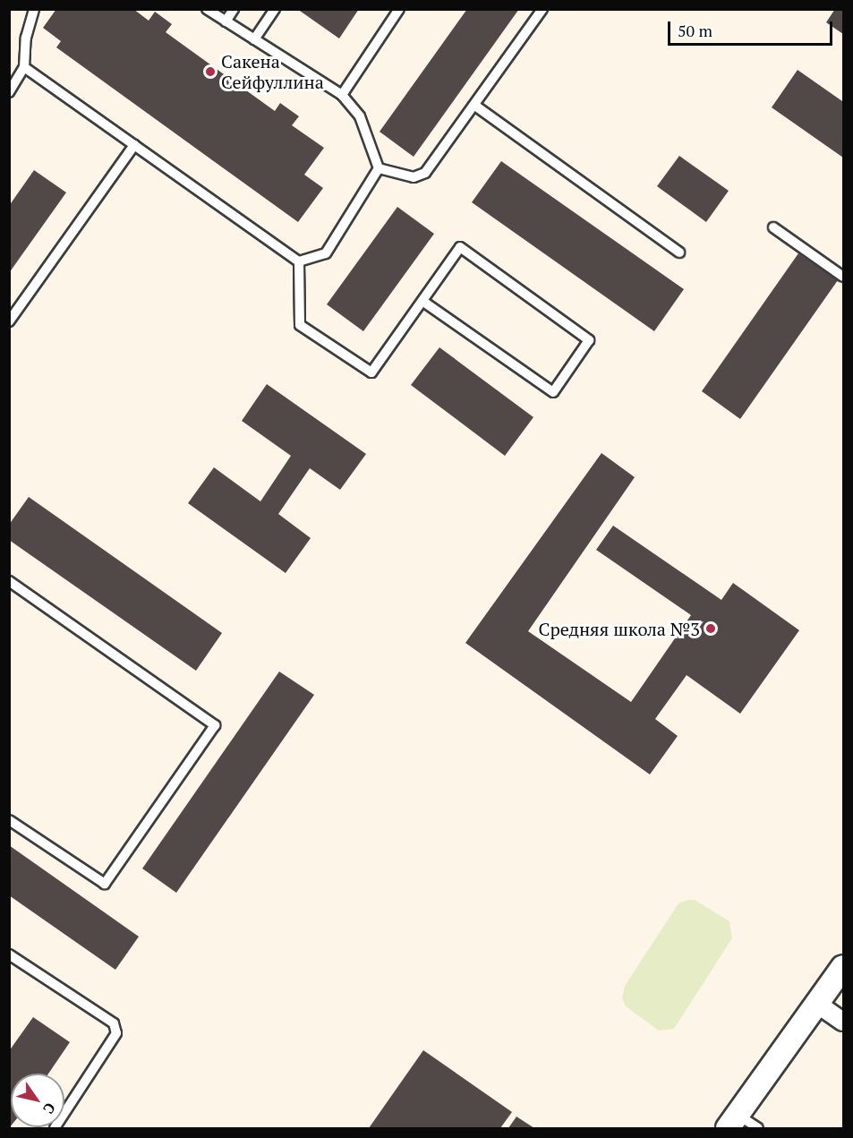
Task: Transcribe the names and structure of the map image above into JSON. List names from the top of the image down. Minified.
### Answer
{"places":["Сакена Сейфуллина","Средняя школа №3"],"scale_bar":"50 m","north":"bottom right"}
